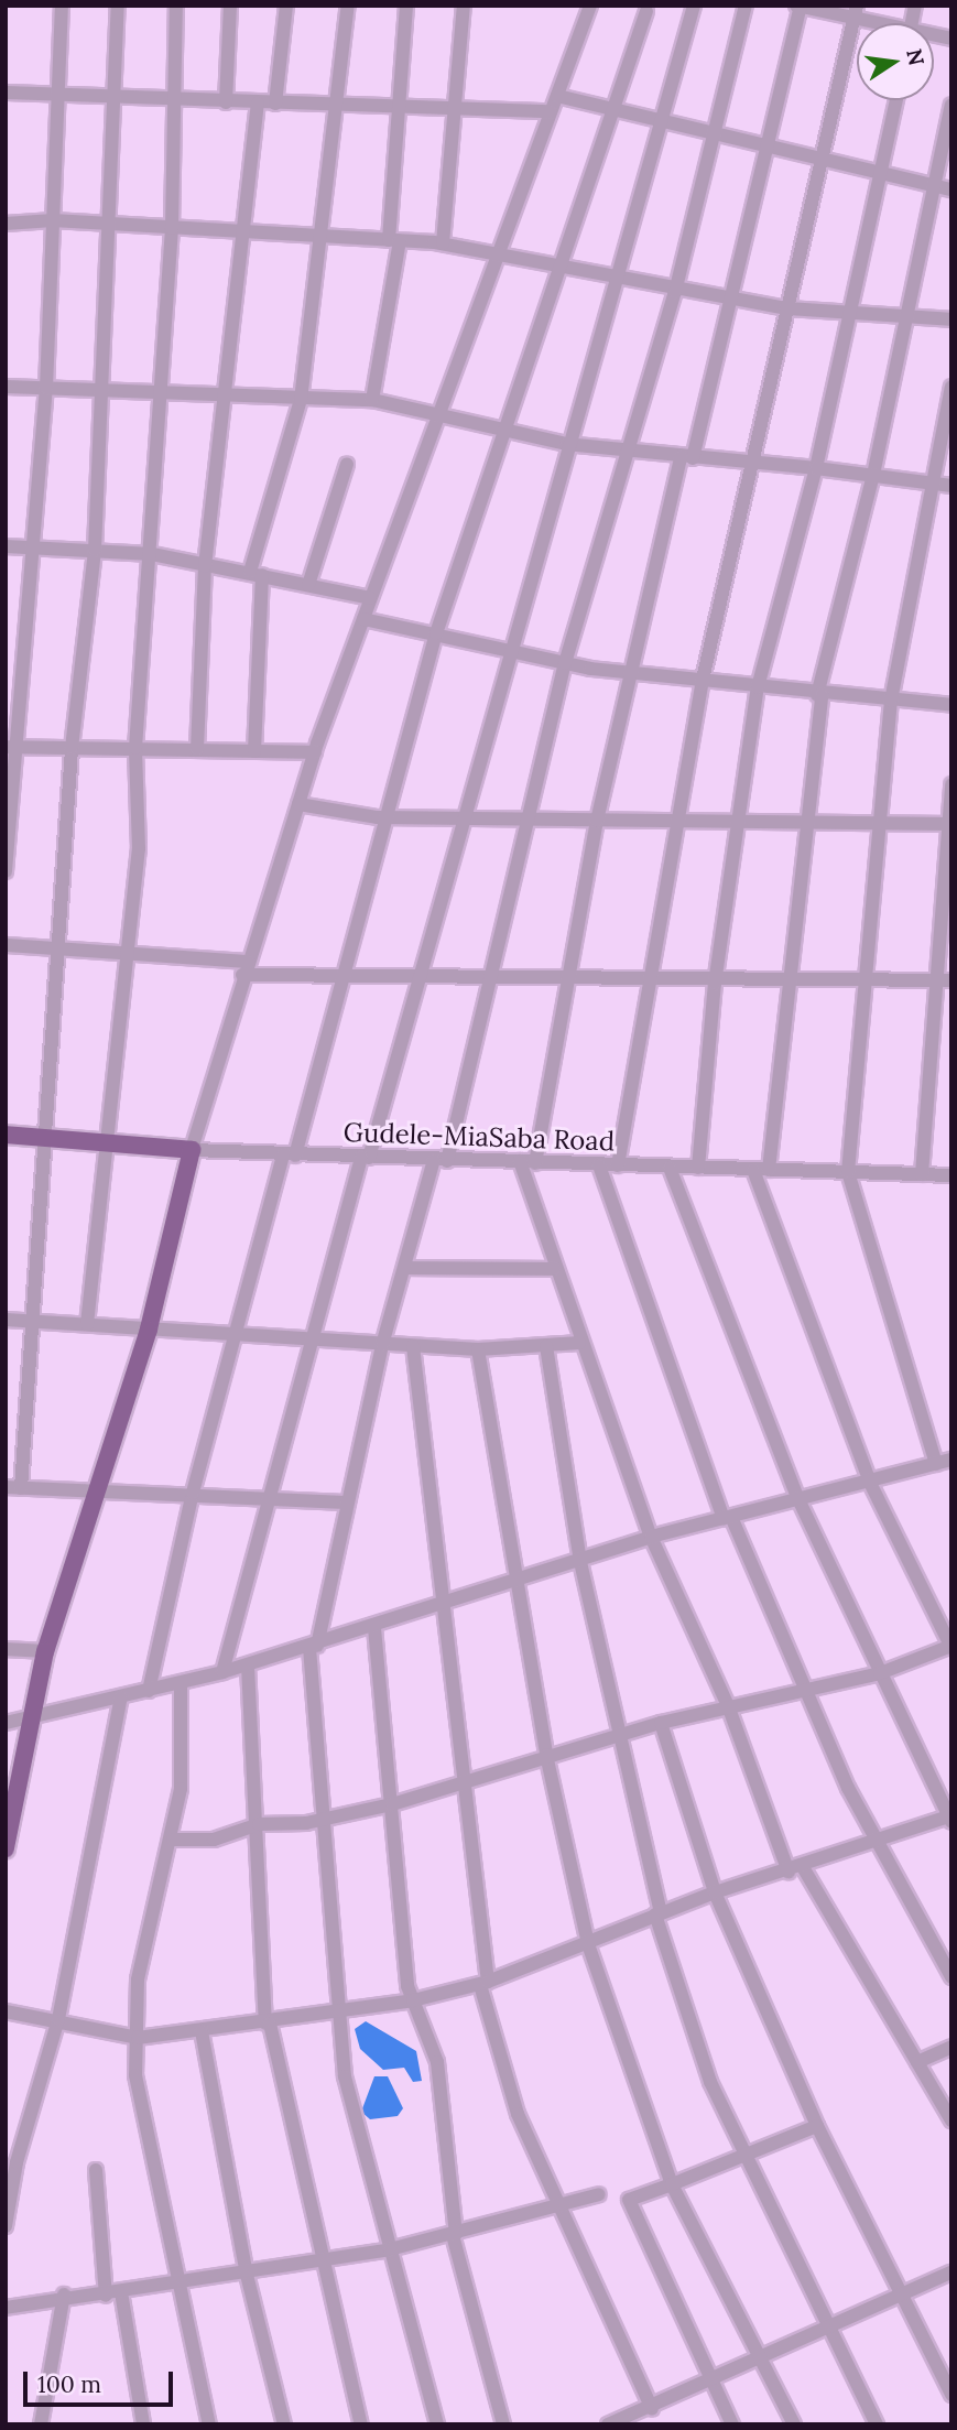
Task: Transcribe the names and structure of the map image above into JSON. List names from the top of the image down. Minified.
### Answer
{"streets":{"main road":["Gudele-MiaSaba Road"]},"scale_bar":"100 m","north":"right"}
